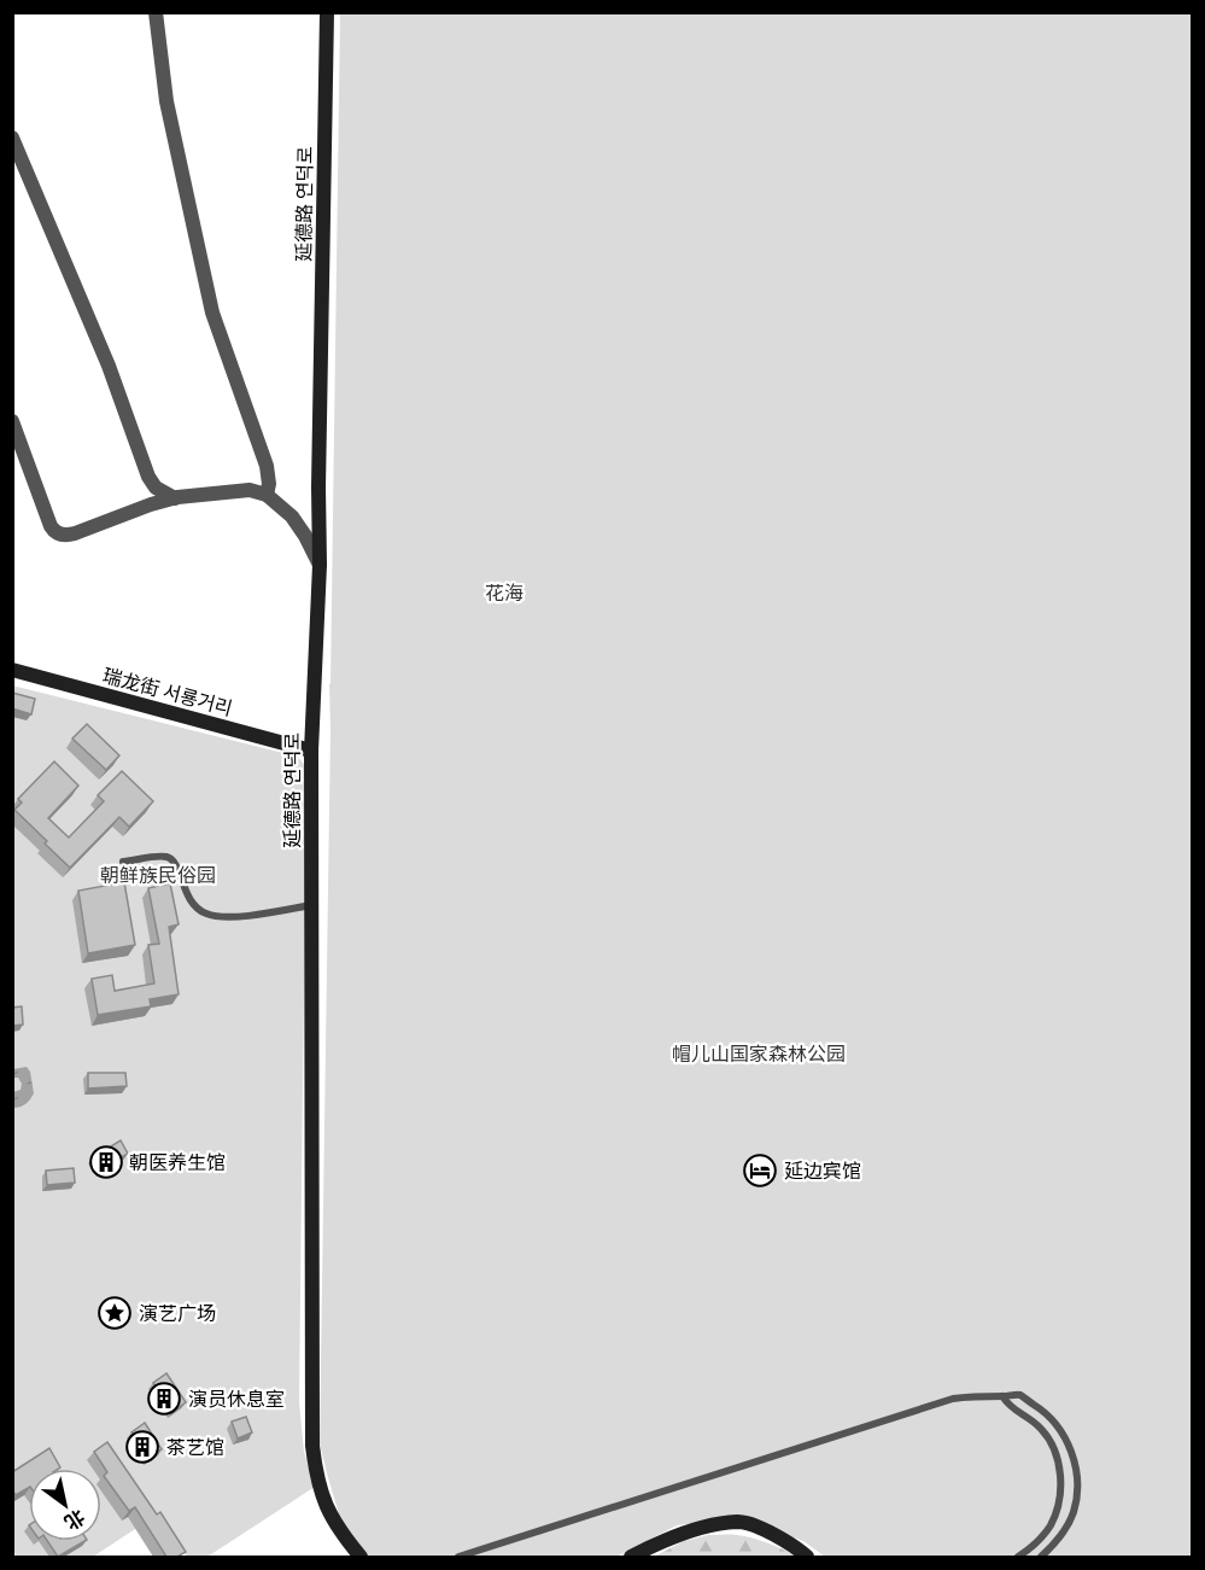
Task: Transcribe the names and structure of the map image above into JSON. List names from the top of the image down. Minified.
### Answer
{"streets":{"main road":["延德路 연덕로","瑞龙街 서룡거리"]},"crossings":[["延德路 연덕로","瑞龙街 서룡거리"]],"parks":["花海","朝鲜族民俗园","帽儿山国家森林公园"],"places":{"building":["朝医养生馆","演员休息室","茶艺馆"],"hotel":["延边宾馆"],"place":["演艺广场"]},"north":"bottom right"}
